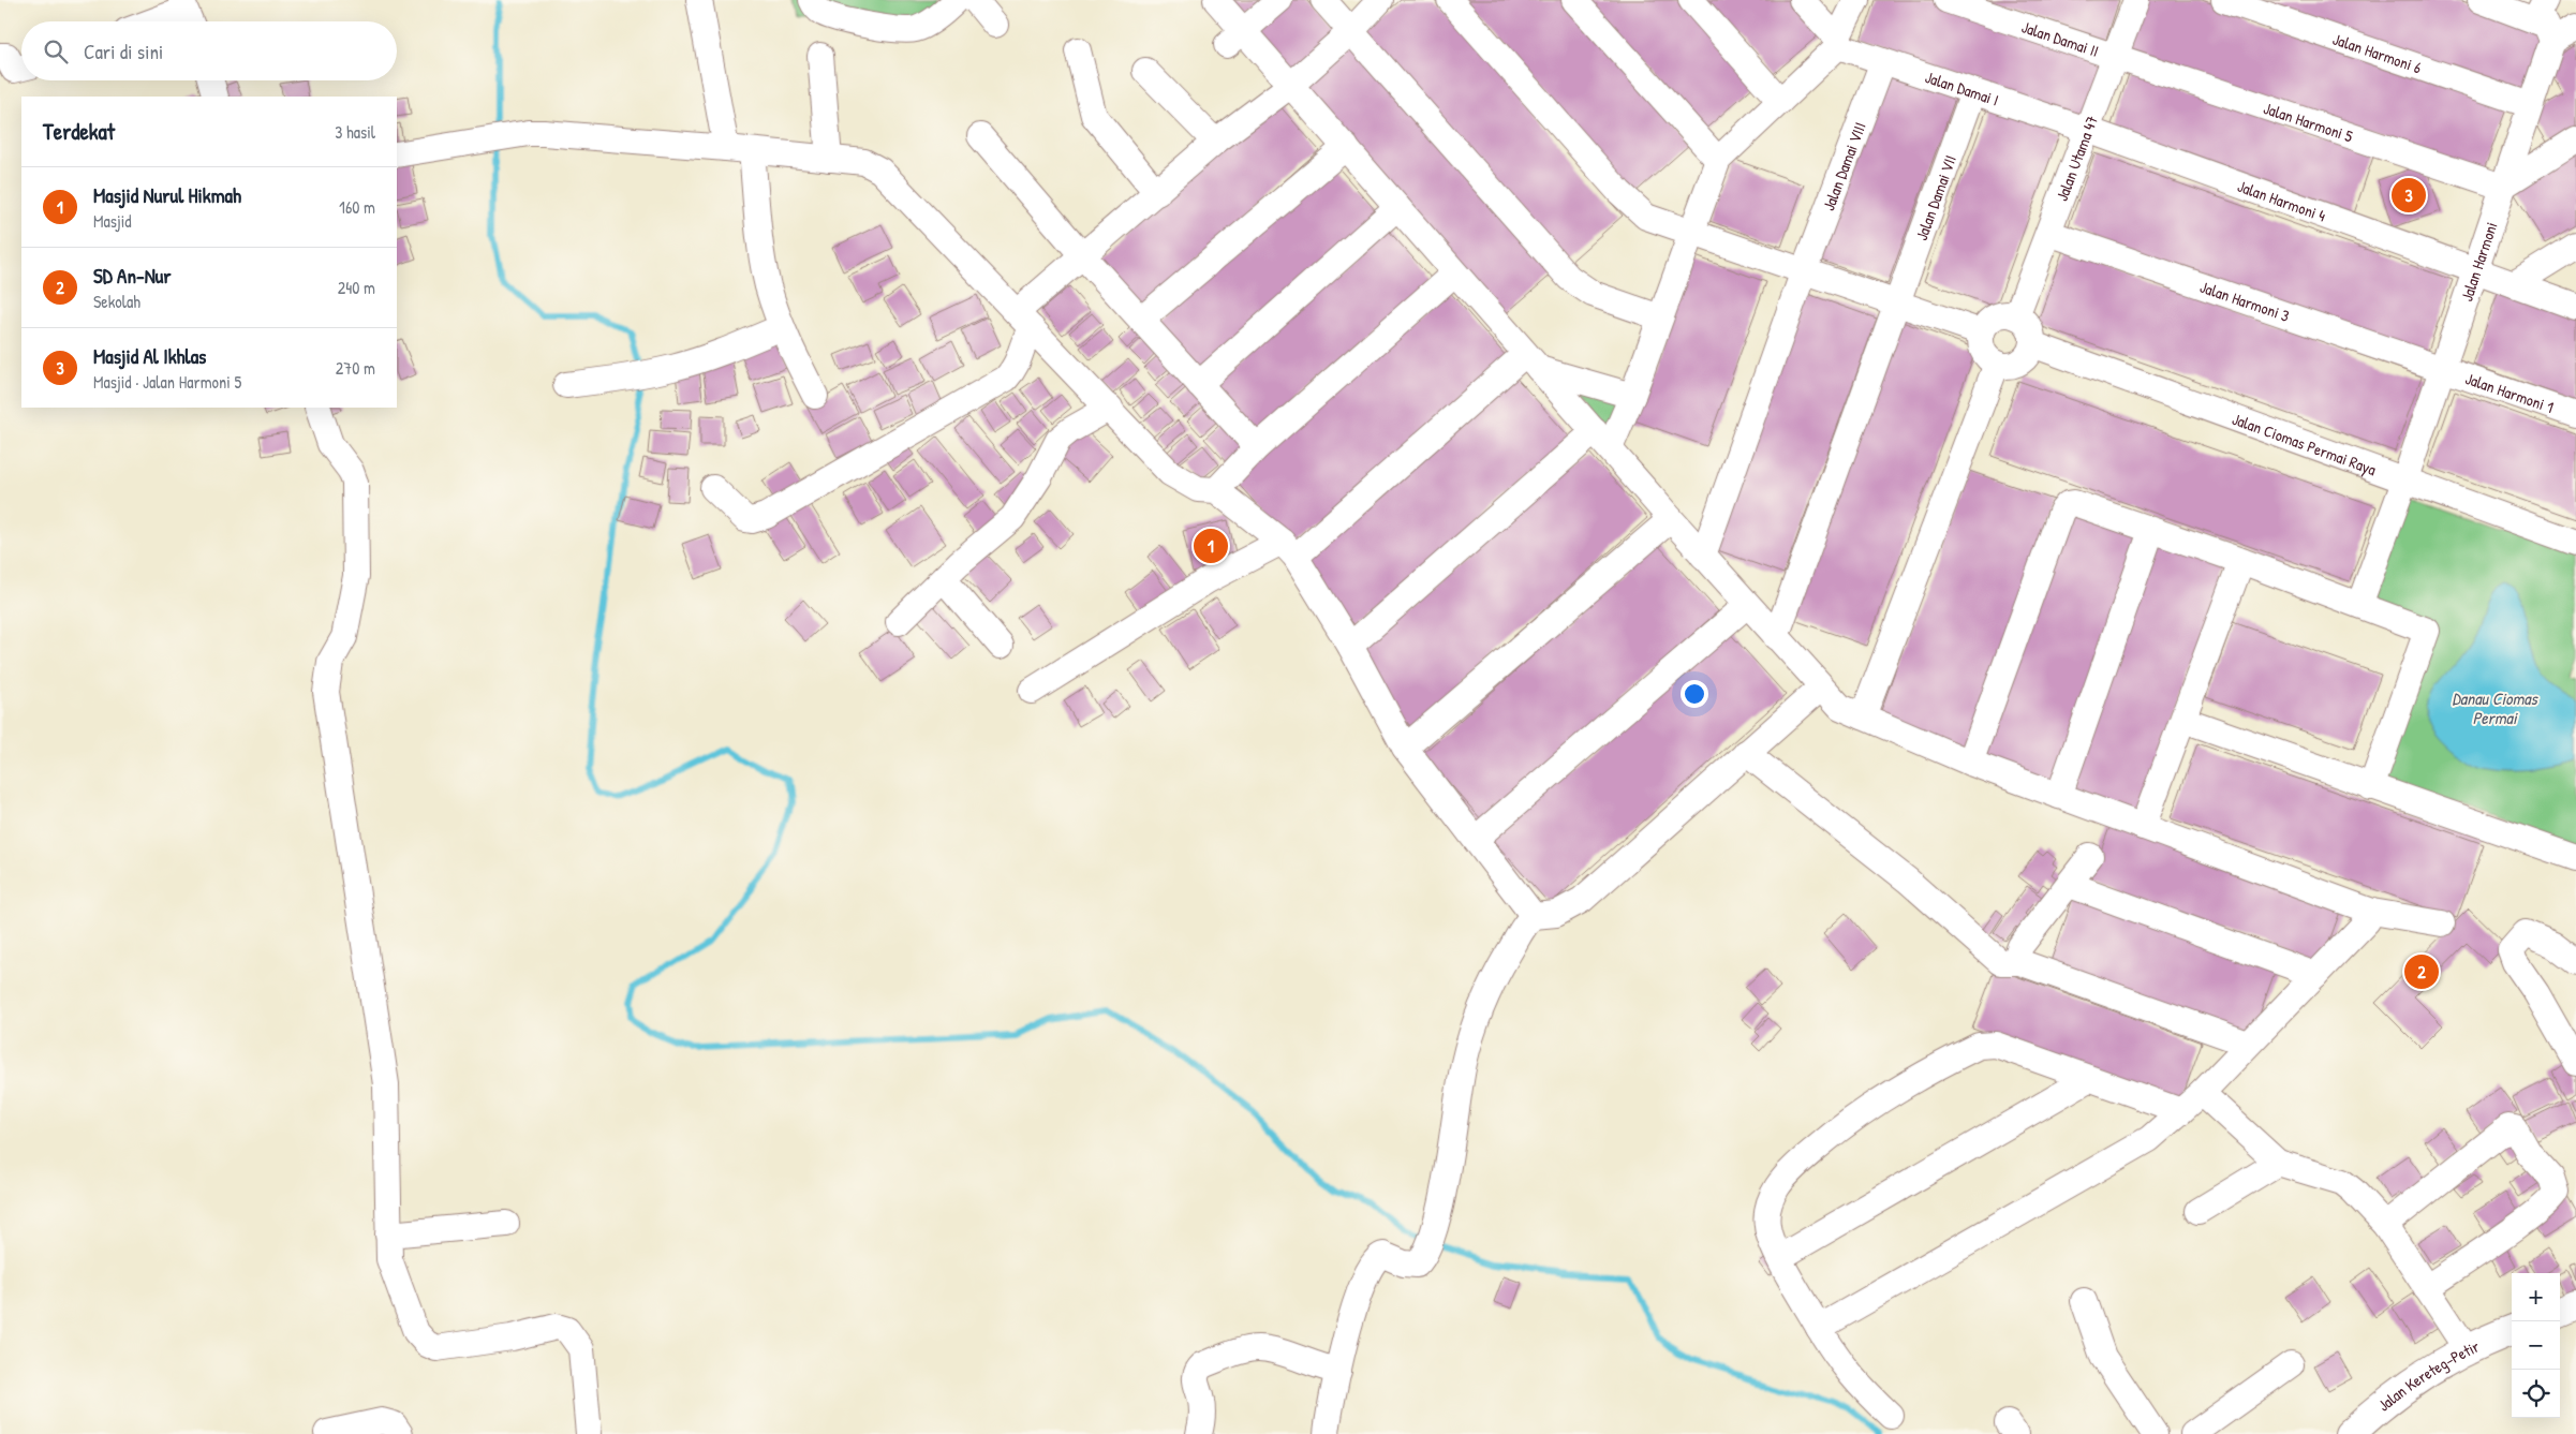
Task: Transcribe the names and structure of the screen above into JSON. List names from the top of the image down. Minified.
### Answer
{"streets":{"street":["Jalan Damai II","Jalan Harmoni 6","Jalan Damai I","Jalan Harmoni 5","Jalan Utama 47","Jalan Damai VIII","Jalan Damai VII","Jalan Harmoni 4","Jalan Harmoni","Jalan Harmoni 3","Jalan Harmoni 1","Jalan Ciomas Permai Raya","Jalan Kereteg–Petir"]},"crossings":[["Jalan Damai II","Jalan Harmoni 5"],["Jalan Damai II","Jalan Utama 47"],["Jalan Harmoni 6","Jalan Harmoni"],["Jalan Damai I","Jalan Utama 47"],["Jalan Damai I","Jalan Damai VIII"],["Jalan Damai I","Jalan Damai VII"],["Jalan Damai I","Jalan Harmoni 4"],["Jalan Harmoni 5","Jalan Utama 47"],["Jalan Harmoni 5","Jalan Harmoni"],["Jalan Utama 47","Jalan Harmoni 4"],["Jalan Utama 47","Jalan Harmoni 3"],["Jalan Utama 47","Jalan Ciomas Permai Raya"],["Jalan Harmoni 4","Jalan Harmoni"],["Jalan Harmoni","Jalan Harmoni 3"],["Jalan Harmoni","Jalan Harmoni 1"],["Jalan Harmoni","Jalan Ciomas Permai Raya"],["Jalan Harmoni 3","Jalan Harmoni 1"]],"water":["Danau Ciomas Permai"],"page":{"search":"Cari di sini","heading":["Terdekat","3 hasil"],"list":[{"mark":"1","name":"Masjid Nurul Hikmah","note":"Masjid","value":"160 m"},{"mark":"2","name":"SD An-Nur","note":"Sekolah","value":"240 m"},{"mark":"3","name":"Masjid Al Ikhlas","note":"Masjid · Jalan Harmoni 5","value":"270 m"}],"pins":["3","1","2"],"map_buttons":["+","−"]}}
